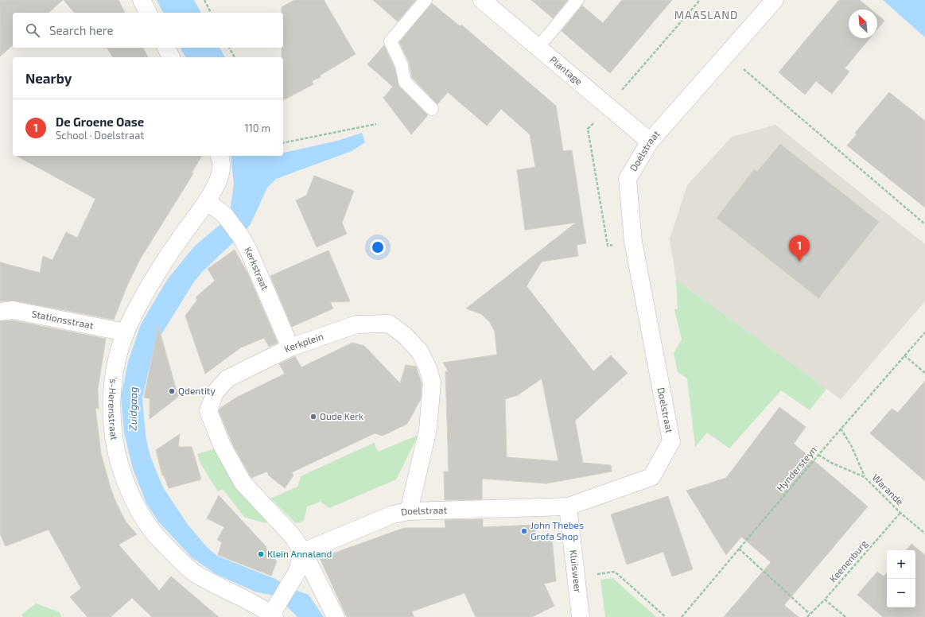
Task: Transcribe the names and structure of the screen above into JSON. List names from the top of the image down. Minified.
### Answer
{"streets":{"street":["Plantage","Doelstraat","Kerkstraat","Stationsstraat","Kerkplein","'s-Herenstraat","Kluisweer"],"path":["Hyndersteyn","Warande","Keenenburg"]},"crossings":[["Plantage","Doelstraat"],["Doelstraat","Kerkplein"],["Doelstraat","Kluisweer"],["Kerkstraat","Kerkplein"],["Kerkstraat","'s-Herenstraat"],["Stationsstraat","'s-Herenstraat"],["Hyndersteyn","Warande"],["Warande","Keenenburg"]],"districts":["MAASLAND"],"water":["Zuidgaag"],"places":["Qdentity","Oude Kerk","John Thebes Grofa Shop","Klein Annaland"],"north":"top left","page":{"search":"Search here","heading":"Nearby","list":[{"mark":"1","name":"De Groene Oase","note":"School · Doelstraat","value":"110 m"}],"pins":"1","map_buttons":["+","−"]}}
